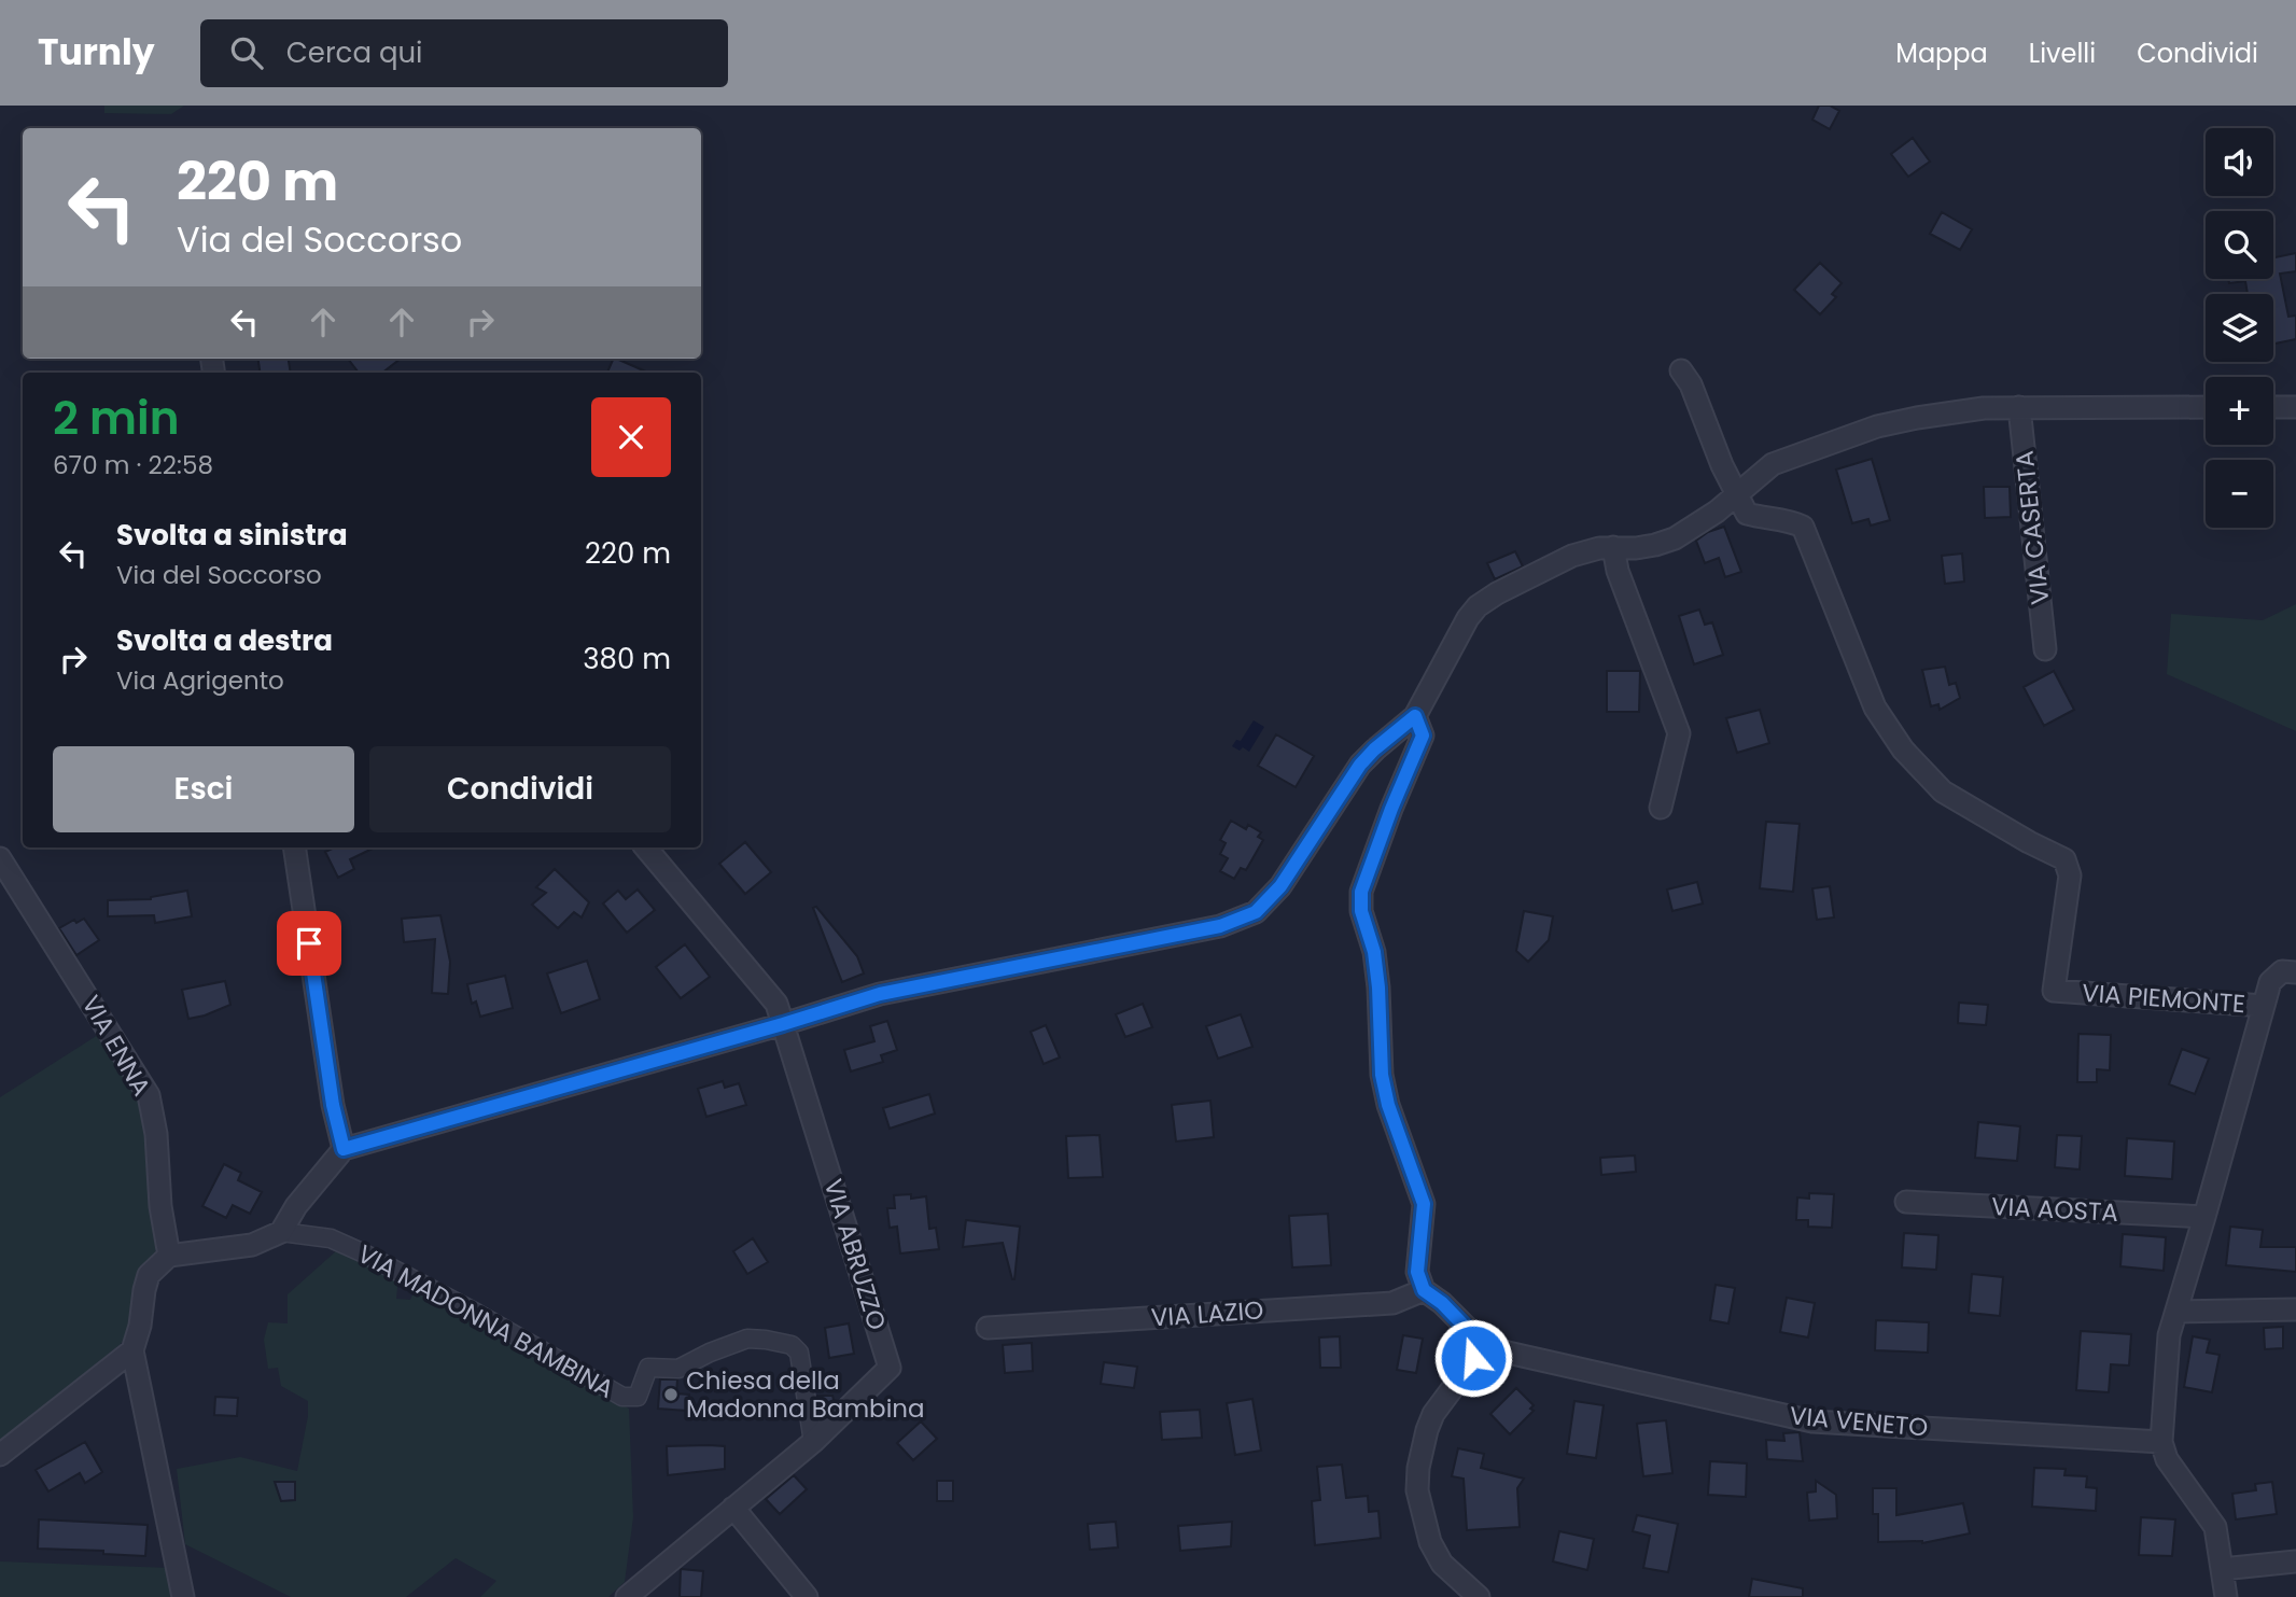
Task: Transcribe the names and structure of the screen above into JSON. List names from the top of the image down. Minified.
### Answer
{"streets":{"street":["VIA CASERTA","VIA PIEMONTE","VIA ENNA","VIA AOSTA","VIA ABRUZZO","VIA LAZIO","VIA MADONNA BAMBINA","VIA VENETO"]},"crossings":[["VIA PIEMONTE","VIA AOSTA"],["VIA PIEMONTE","VIA VENETO"],["VIA ABRUZZO","VIA MADONNA BAMBINA"]],"places":["Chiesa della Madonna Bambina"],"page":{"header":"Turnly","search":"Cerca qui","nav":["Mappa","Livelli","Condividi"],"map_buttons":["+","−"],"turn":["220 m","Via del Soccorso"],"heading":["2 min","670 m · 22:58"],"list":[{"name":"Svolta a sinistra","note":"Via del Soccorso","value":"220 m"},{"name":"Svolta a destra","note":"Via Agrigento","value":"380 m"}],"buttons":["Esci","Condividi"]}}
